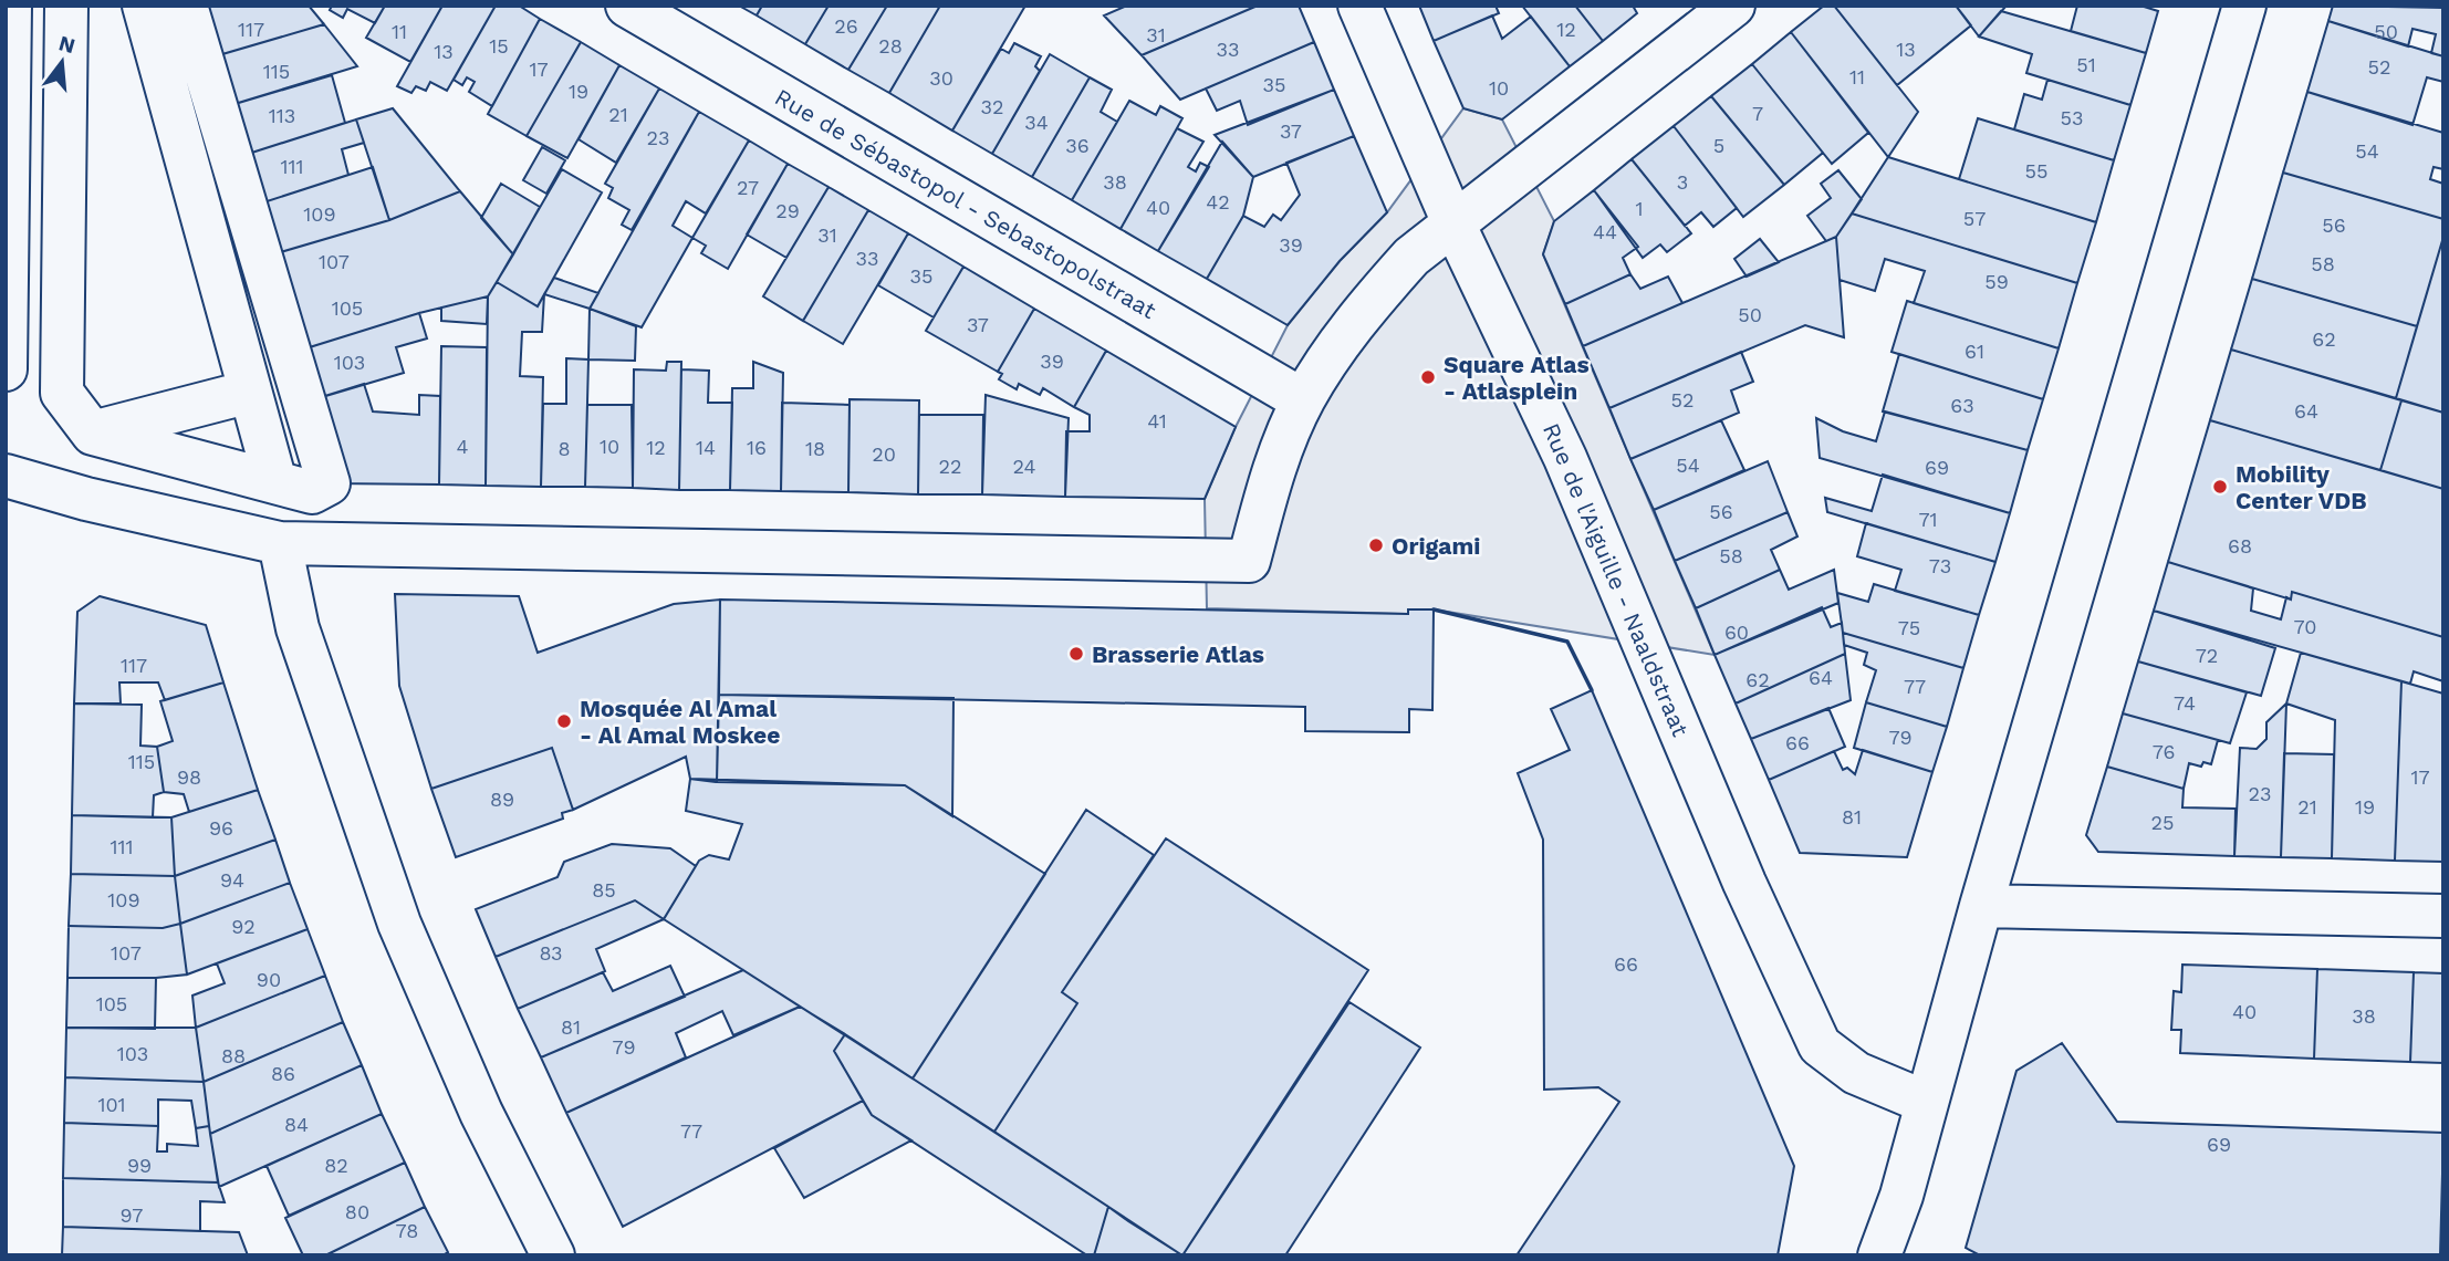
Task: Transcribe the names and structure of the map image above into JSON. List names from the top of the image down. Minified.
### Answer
{"streets":{"street":["Rue de Sébastopol - Sebastopolstraat","Rue de l'Aiguille - Naaldstraat"]},"places":["Square Atlas - Atlasplein","Mobility Center VDB","Origami","Brasserie Atlas","Mosquée Al Amal - Al Amal Moskee"],"house_numbers":["26","117","12","11","50","31","15","28","33","13","13","51","52","17","115","11","30","35","10","19","32","7","21","113","53","34","37","23","36","5","54","111","55","38","3","27","42","40","1","29","109","57","56","44","31","39","33","107","58","35","59","105","50","37","62","61","39","103","52","63","64","41","4","10","12","14","16","8","18","20","54","22","24","69","56","71","68","58","73","70","75","60","72","117","64","62","77","74","79","66","76","115","98","17","23","89","21","19","81","25","96","111","94","85","109","92","107","83","66","90","105","40","38","81","79","103","88","86","101","84","77","69","99","82","80","97","78"],"north":"top"}
